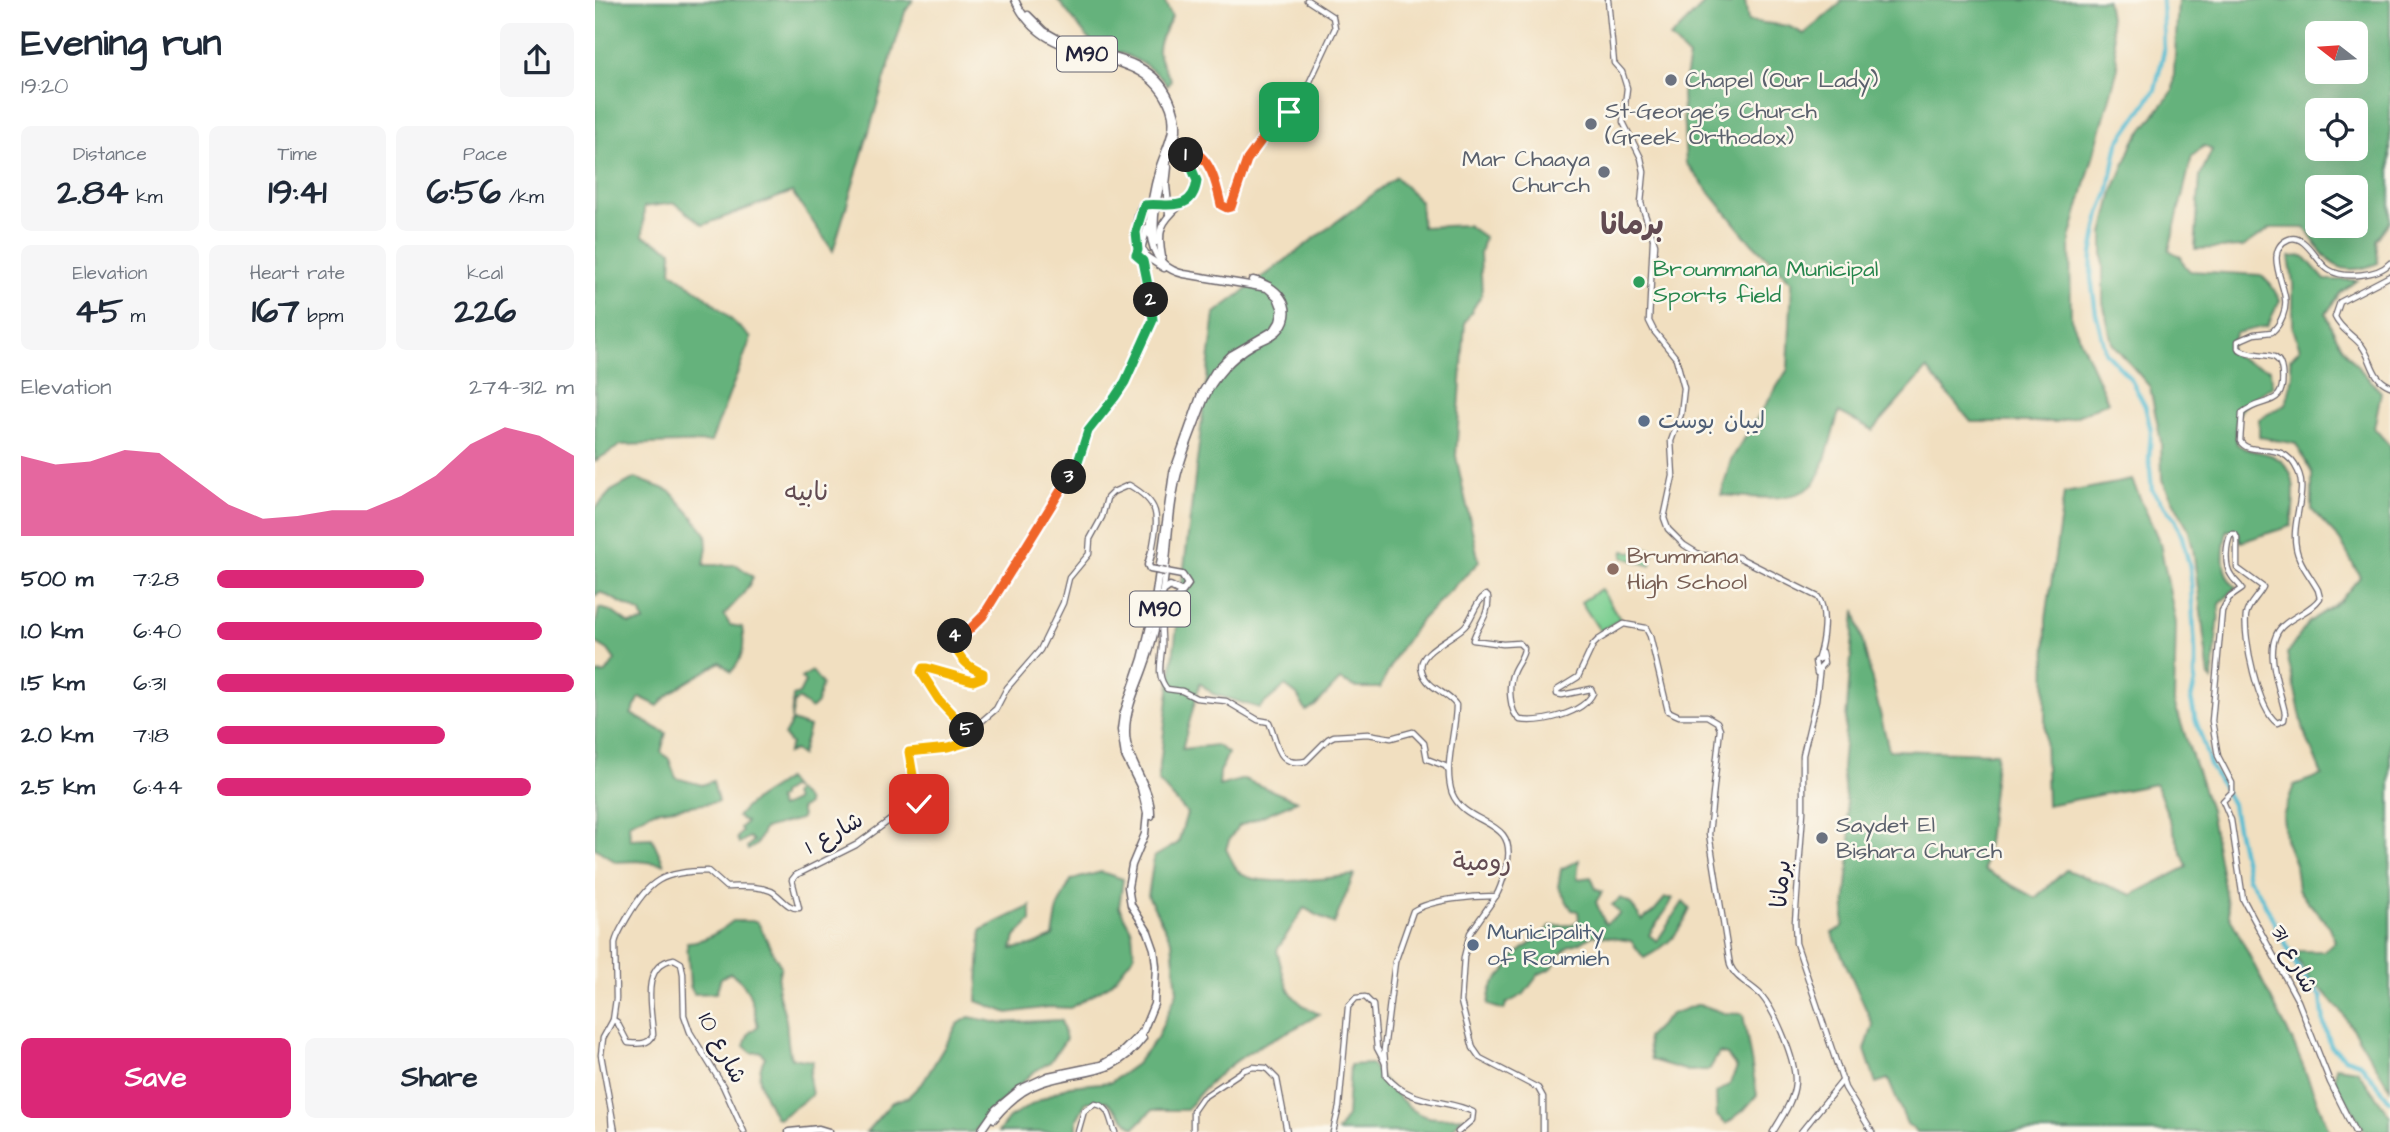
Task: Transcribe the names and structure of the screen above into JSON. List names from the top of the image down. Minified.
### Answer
{"streets":{"highway":["M90"],"street":["شارع 1","برمانا","شارع 31","شارع 10"]},"crossings":[["شارع 1","شارع 10"]],"districts":["برمانا","نابيه","رومية"],"places":["Chapel (Our Lady)","St-George's Church (Greek Orthodox)","Mar Chaaya Church","Broummana Municipal Sports field","ليبان بوست","Brummana High School","Saydet El Bishara Church","Municipality of Roumieh"],"north":"left","page":{"heading":["Evening run","19:20"],"stats":[["Distance","2.84 km"],["Time","19:41"],["Pace","6:56 /km"],["Elevation","45 m"],["Heart rate","167 bpm"],["kcal","226"]],"pins":["1","2","3","4","5"],"chart":["Elevation","274–312 m"],"list":[{"name":"500 m","note":"7:28"},{"name":"1.0 km","note":"6:40"},{"name":"1.5 km","note":"6:31"},{"name":"2.0 km","note":"7:18"},{"name":"2.5 km","note":"6:44"}],"buttons":["Save","Share"]}}
